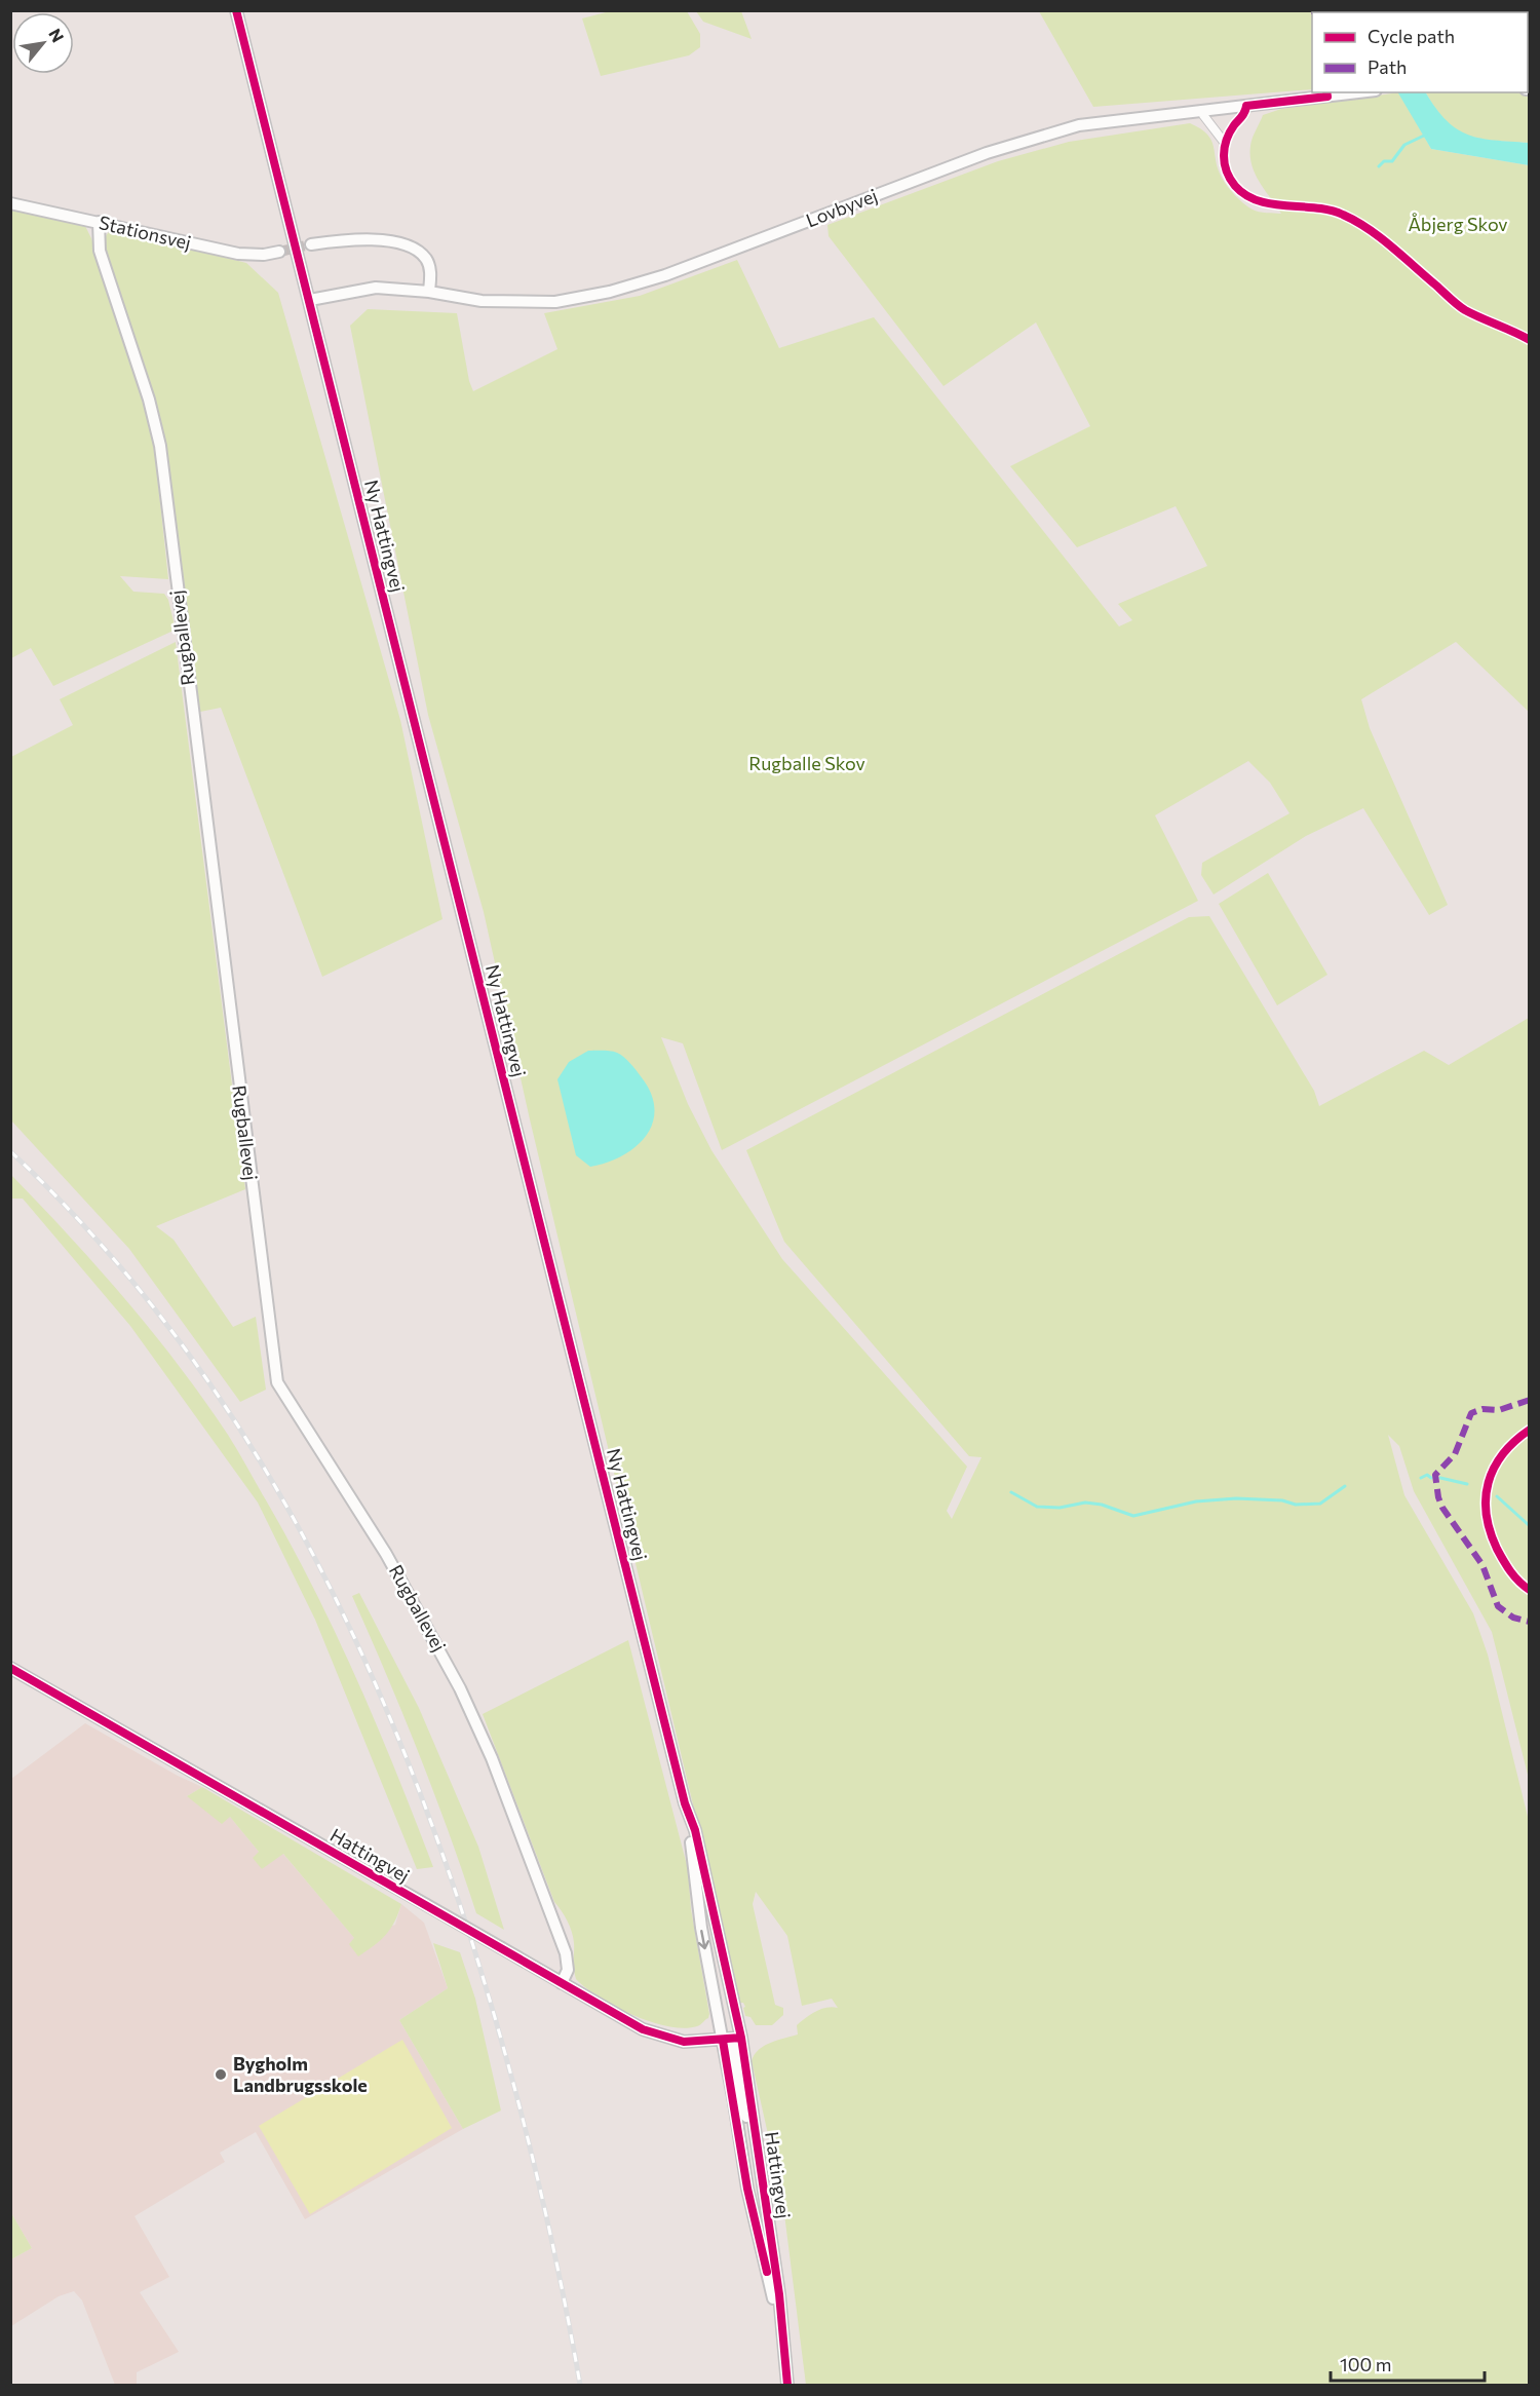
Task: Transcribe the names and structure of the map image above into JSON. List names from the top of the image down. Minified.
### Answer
{"streets":{"street":["Lovbyvej","Stationsvej","Ny Hattingvej","Rugballevej","Hattingvej"]},"crossings":[["Lovbyvej","Ny Hattingvej"],["Stationsvej","Rugballevej"],["Ny Hattingvej","Hattingvej"],["Rugballevej","Hattingvej"]],"parks":["Åbjerg Skov","Rugballe Skov"],"places":["Bygholm Landbrugsskole"],"legend":["Cycle path","Path"],"scale_bar":"100 m","north":"top right"}
